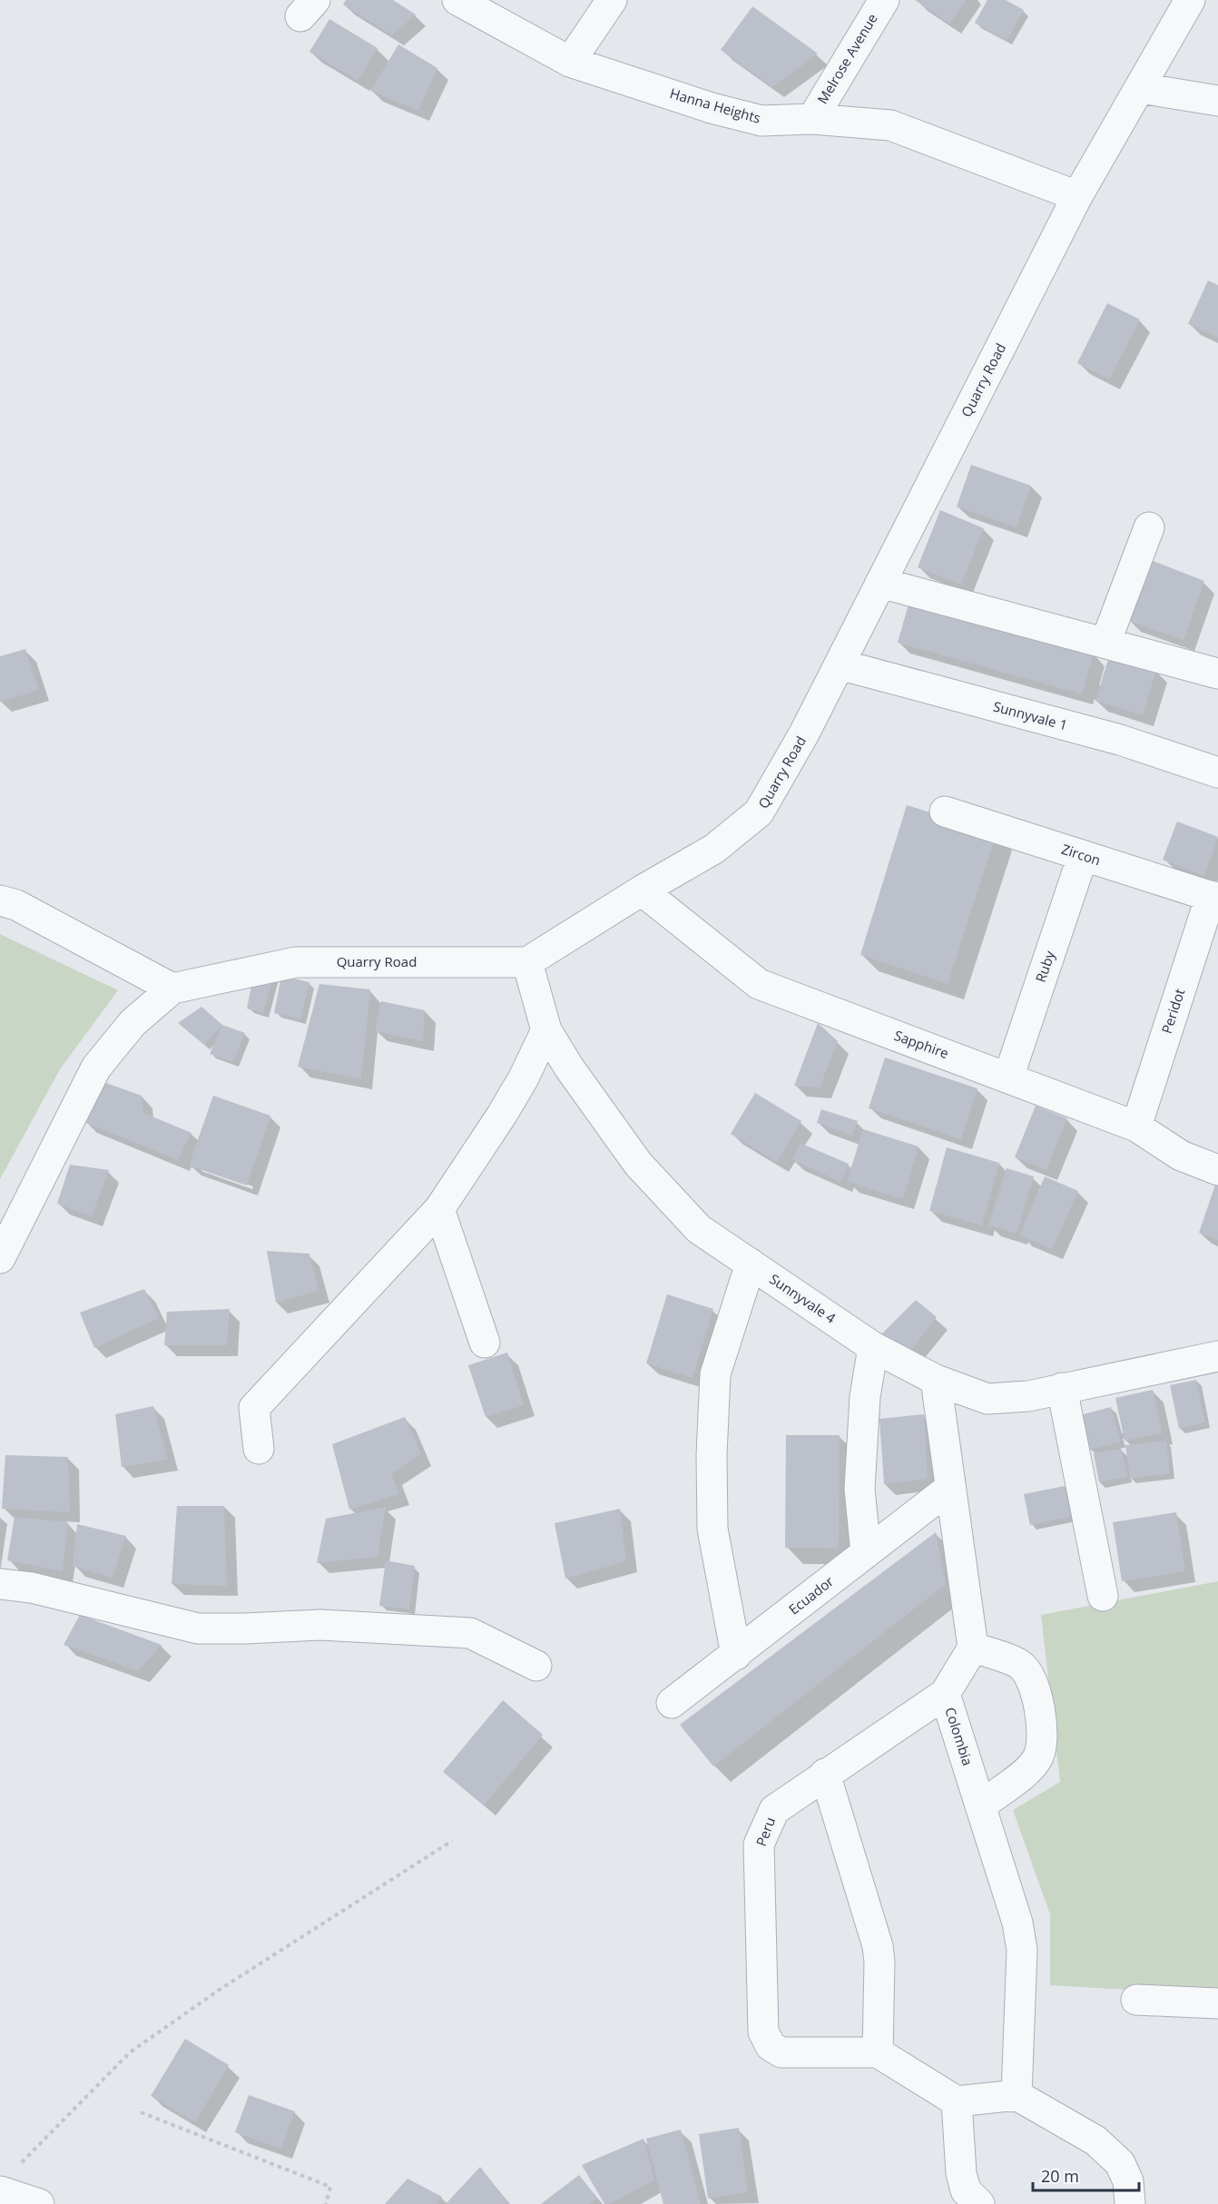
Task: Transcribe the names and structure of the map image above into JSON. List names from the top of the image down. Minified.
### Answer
{"streets":{"street":["Melrose Avenue","Hanna Heights","Quarry Road","Sunnyvale 1","Zircon","Ruby","Peridot","Sapphire","Sunnyvale 4","Ecuador","Colombia","Peru"]},"crossings":[["Melrose Avenue","Hanna Heights"],["Hanna Heights","Quarry Road"],["Quarry Road","Sunnyvale 1"],["Quarry Road","Sapphire"],["Quarry Road","Sunnyvale 4"],["Zircon","Ruby"],["Zircon","Peridot"],["Ruby","Sapphire"],["Peridot","Sapphire"],["Colombia","Peru"]],"scale_bar":"20 m"}
